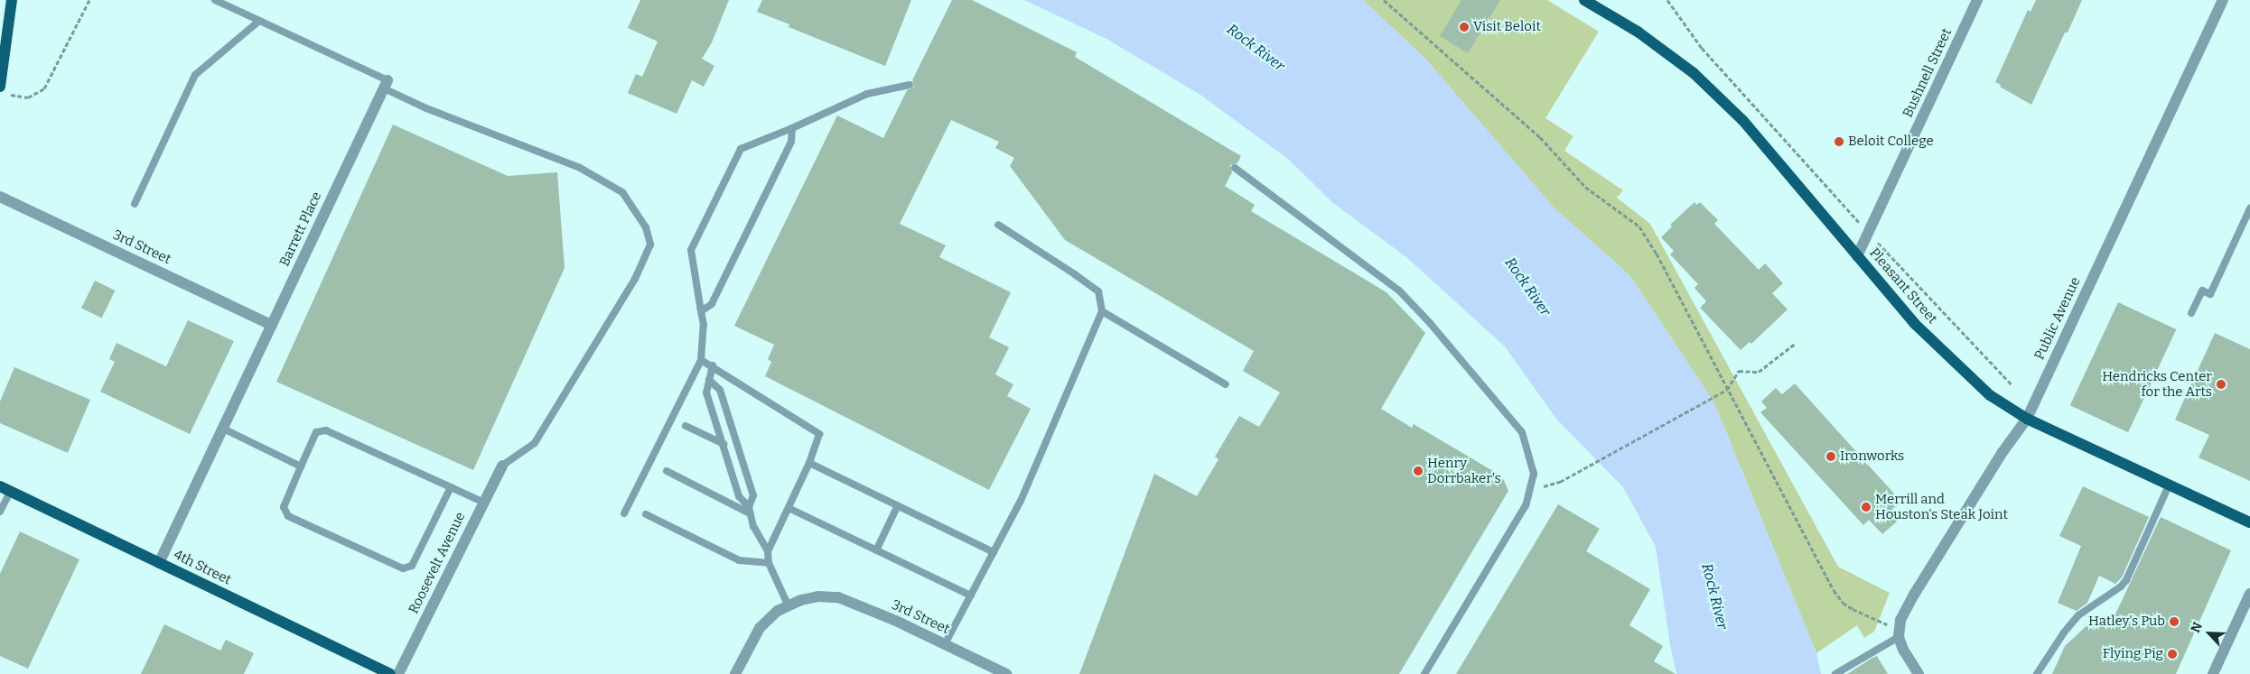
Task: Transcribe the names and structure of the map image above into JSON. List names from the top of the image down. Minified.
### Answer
{"streets":{"main road":["Pleasant Street","4th Street"],"street":["Bushnell Street","Barrett Place","3rd Street","Public Avenue","Roosevelt Avenue"]},"crossings":[["Bushnell Street","Pleasant Street"],["Barrett Place","3rd Street"],["Barrett Place","4th Street"],["Pleasant Street","Public Avenue"]],"water":["Rock River"],"places":["Visit Beloit","Beloit College","Hendricks Center for the Arts","Ironworks","Henry Dorrbaker's","Merrill and Houston's Steak Joint","Hatley's Pub","Flying Pig"],"north":"top left"}
